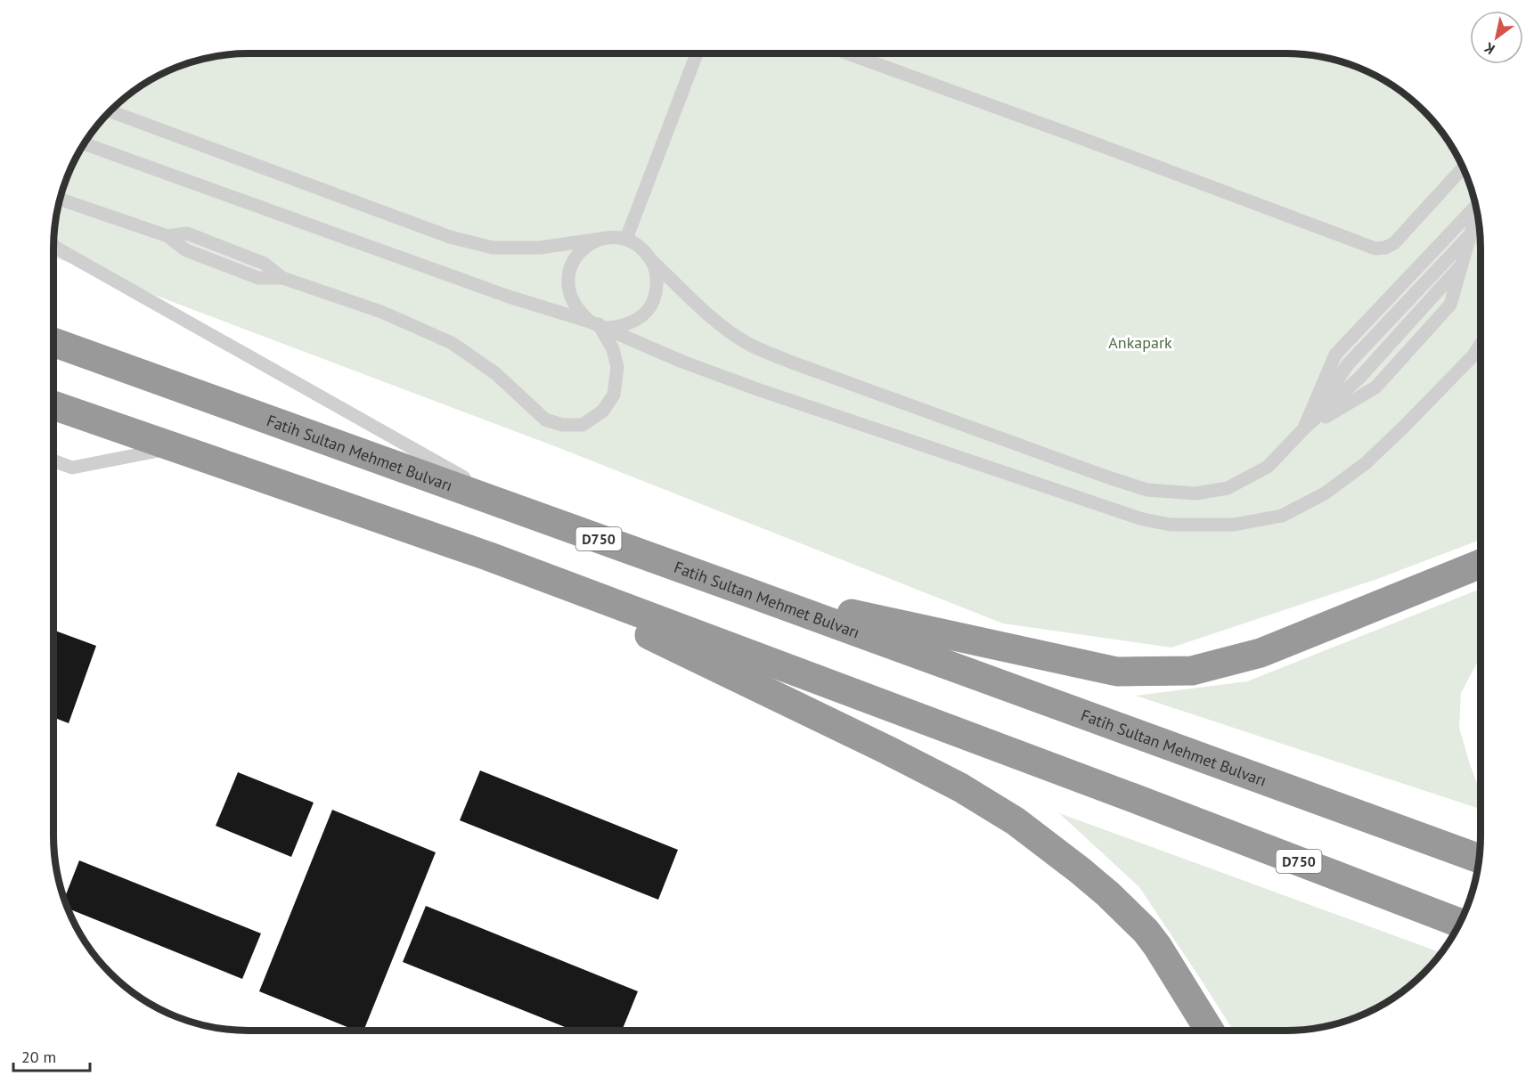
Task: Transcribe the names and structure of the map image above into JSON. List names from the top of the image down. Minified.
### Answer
{"streets":{"highway":["Fatih Sultan Mehmet Bulvarı","D750"]},"parks":["Ankapark"],"scale_bar":"20 m","north":"bottom left"}
